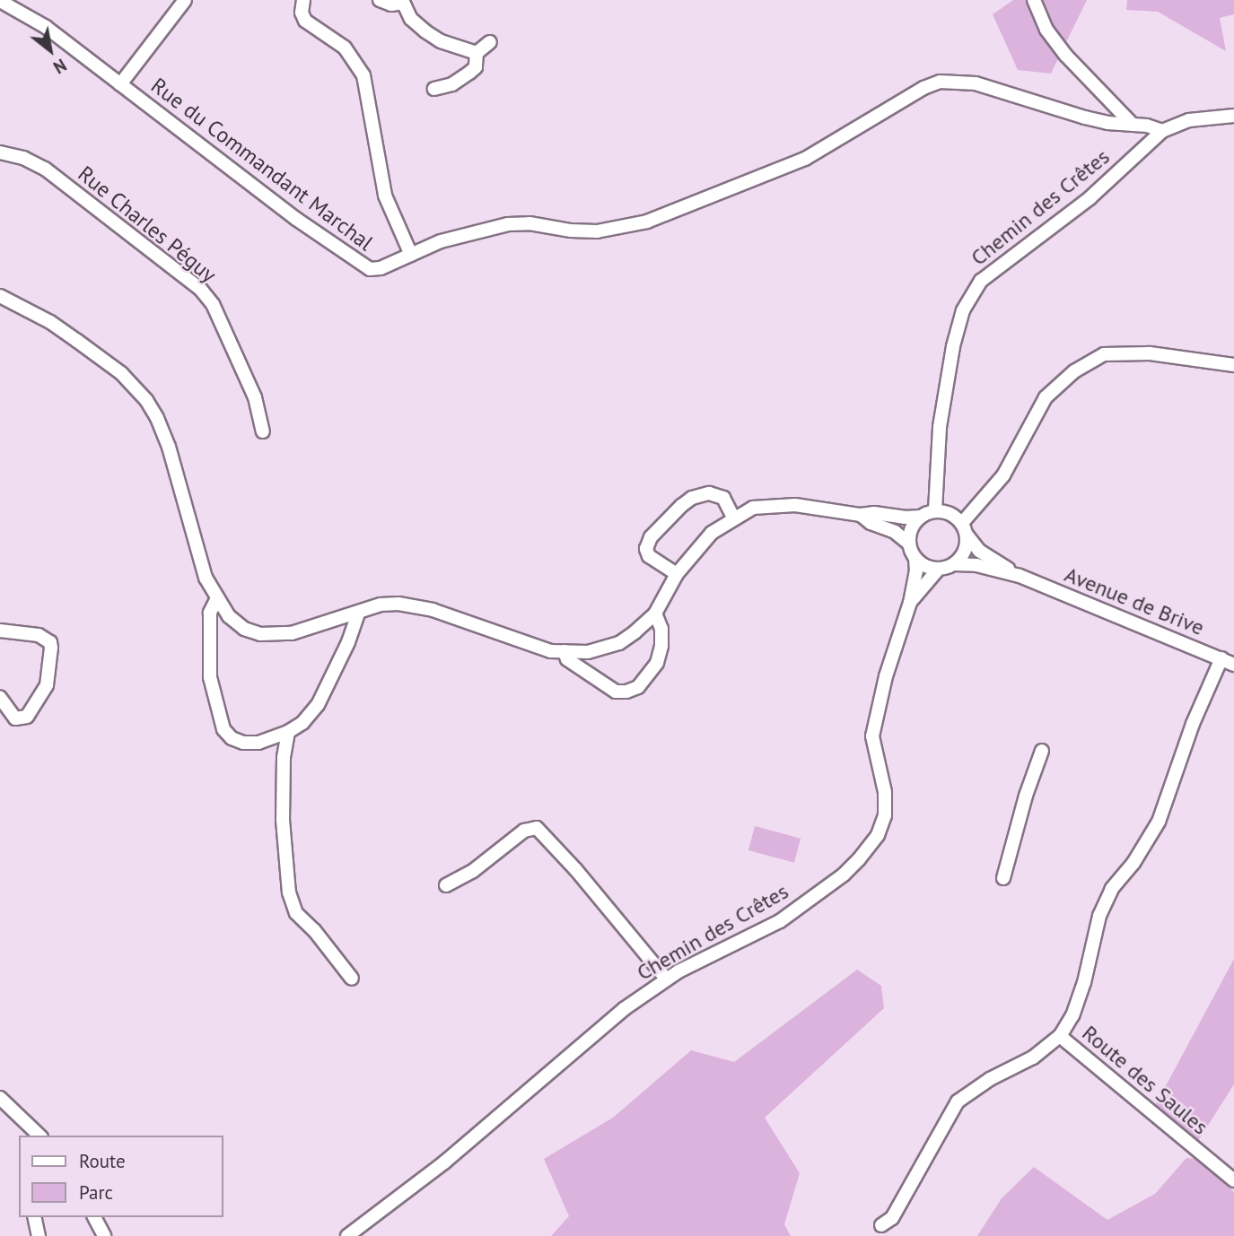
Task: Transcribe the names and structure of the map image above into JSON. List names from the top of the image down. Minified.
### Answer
{"streets":{"street":["Rue du Commandant Marchal","Chemin des Crêtes","Rue Charles Péguy","Avenue de Brive","Route des Saules"]},"crossings":[["Rue du Commandant Marchal","Chemin des Crêtes"],["Avenue de Brive","Route des Saules"]],"legend":["Route","Parc"],"north":"bottom right"}
